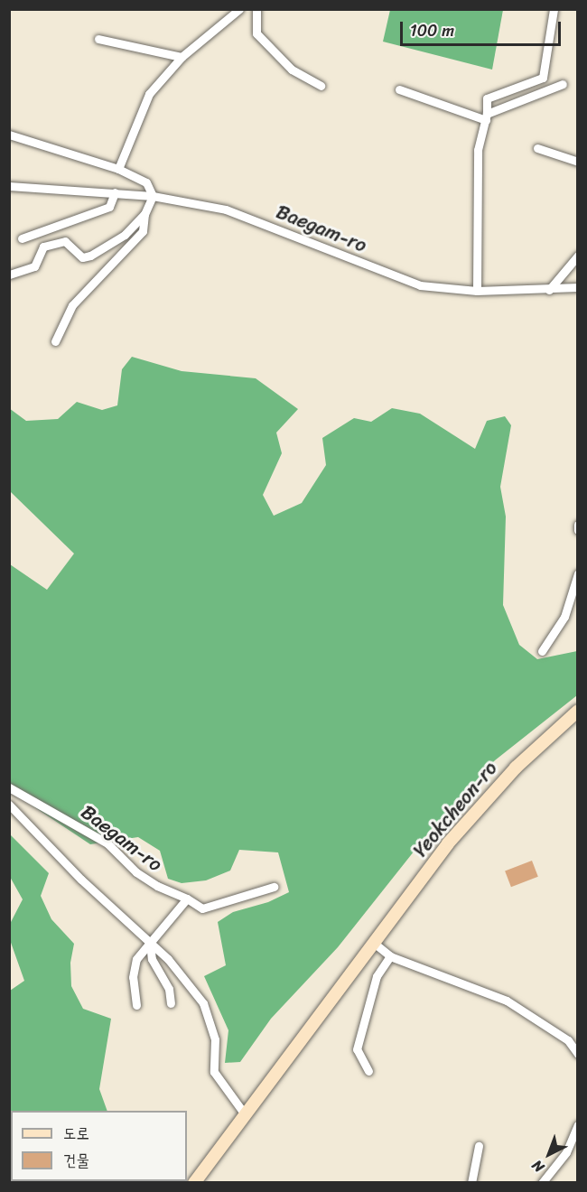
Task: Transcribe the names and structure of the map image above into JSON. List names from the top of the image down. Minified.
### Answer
{"streets":{"street":["Baegam-ro","Yeokcheon-ro"]},"legend":["도로","건물"],"scale_bar":"100 m","north":"bottom left"}
